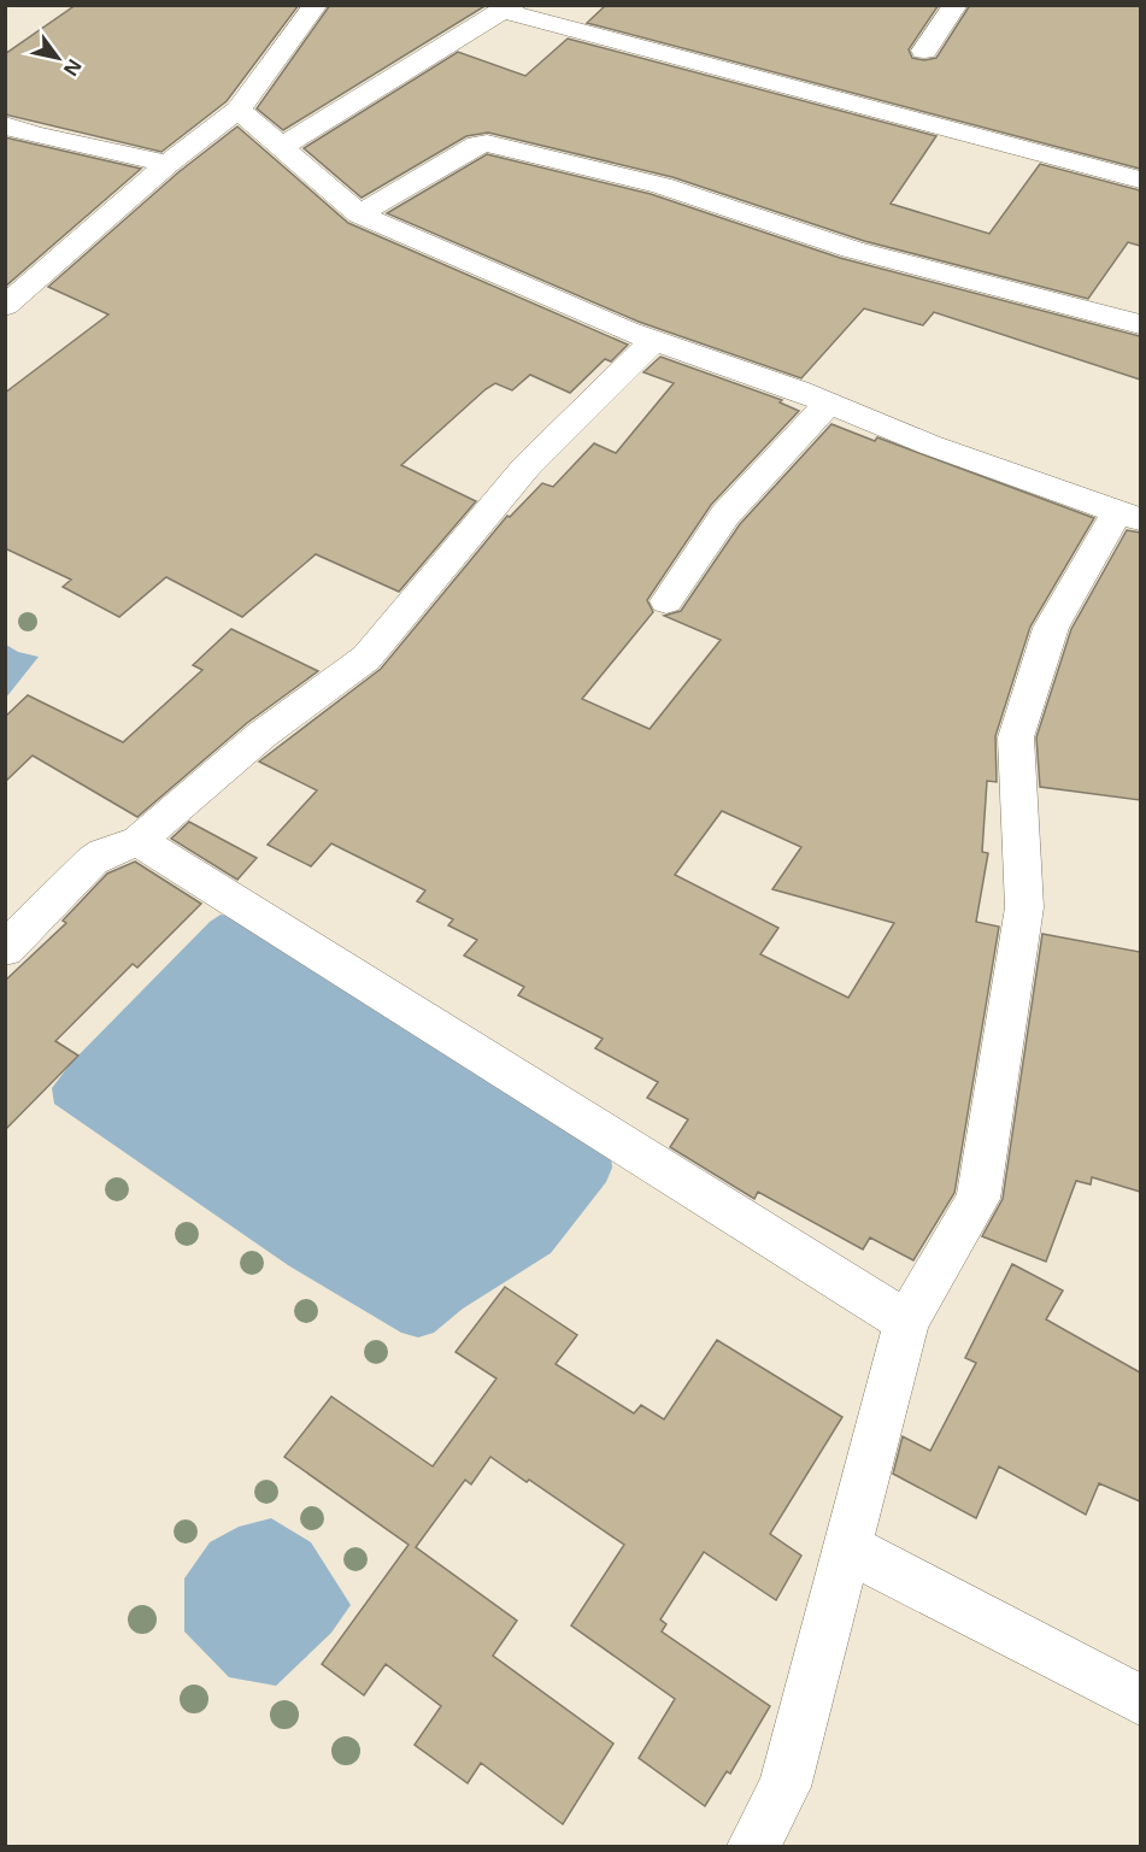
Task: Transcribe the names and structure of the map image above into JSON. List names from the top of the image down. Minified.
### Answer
{"north":"bottom right"}
